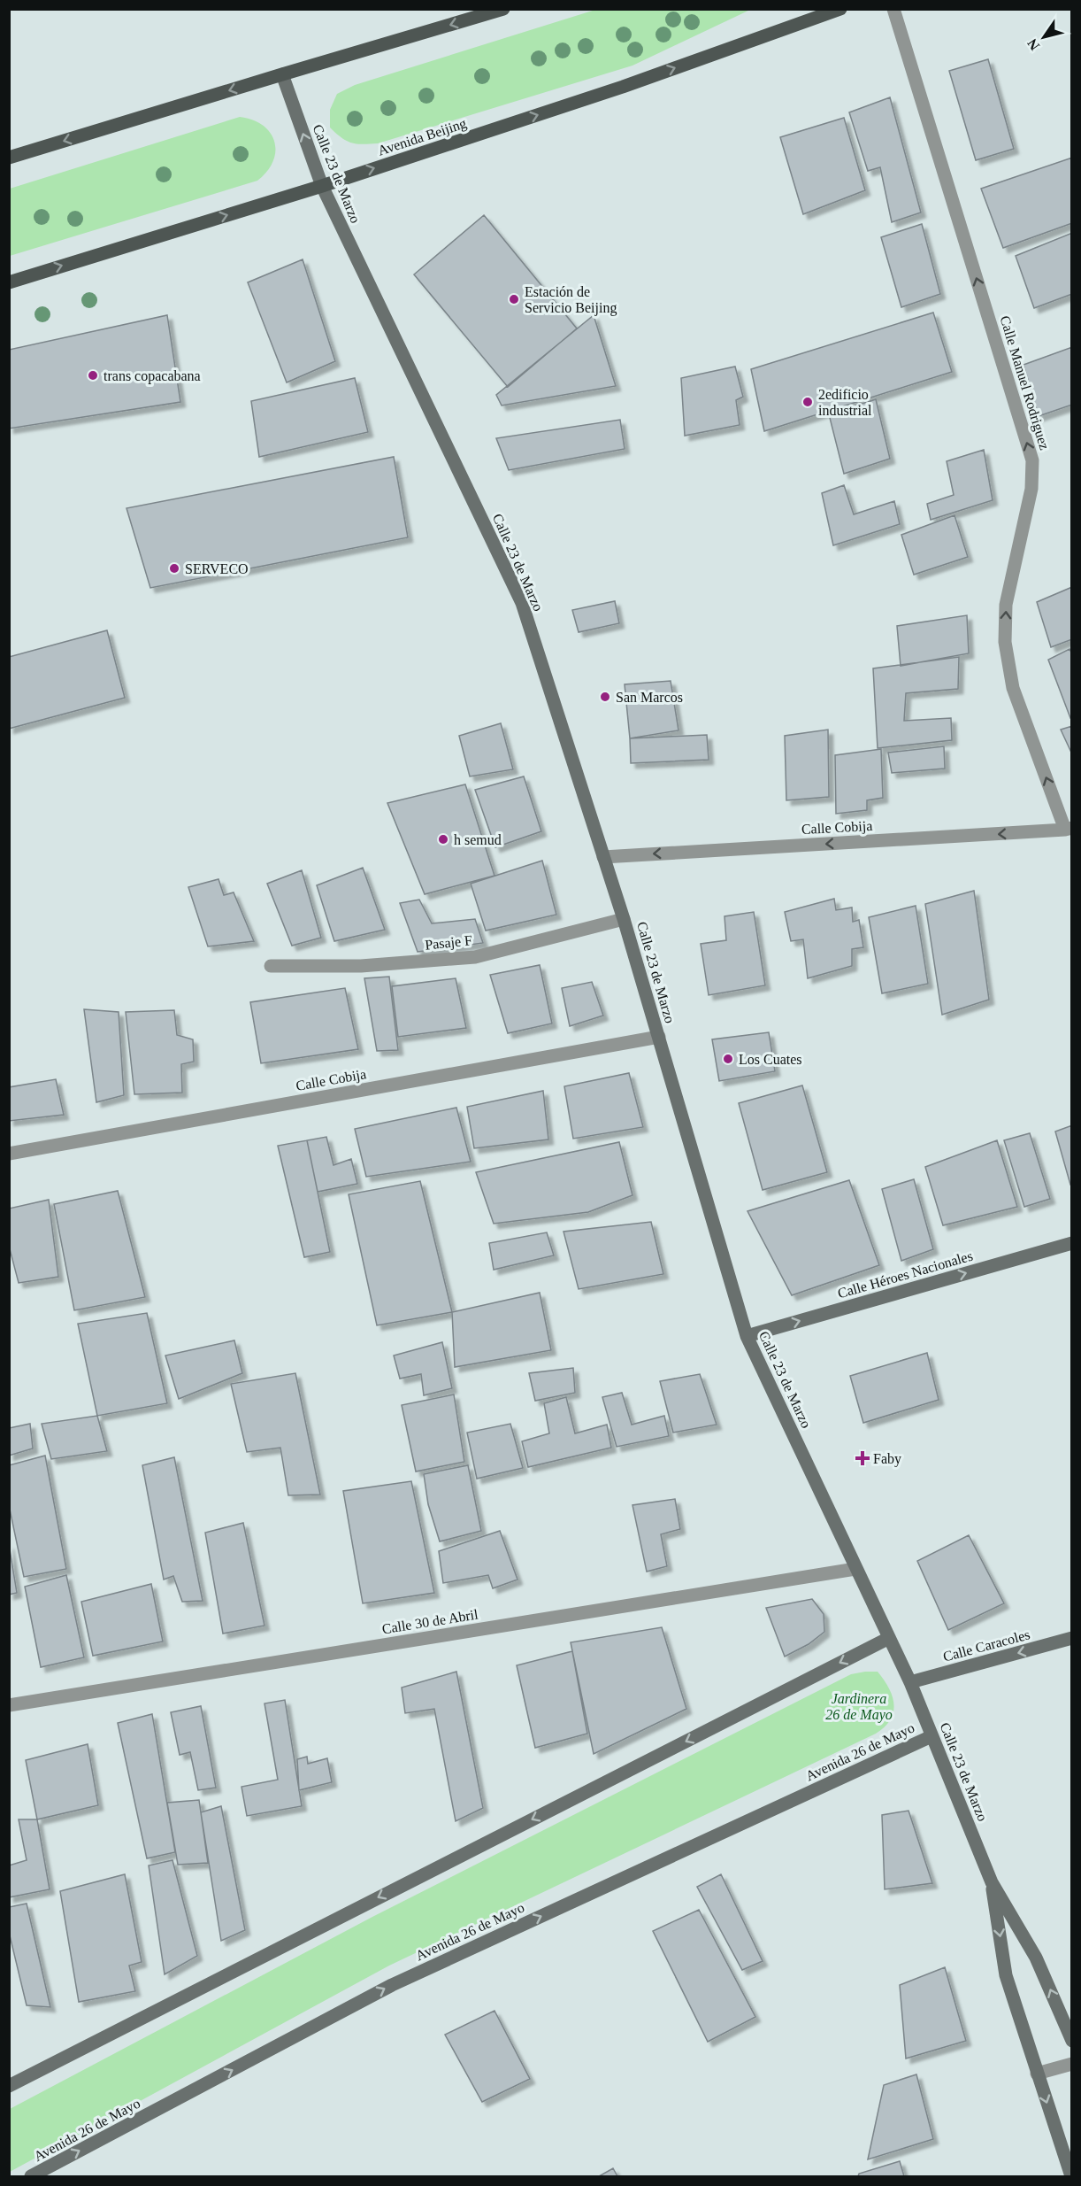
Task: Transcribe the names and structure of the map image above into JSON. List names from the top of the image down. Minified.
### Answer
{"streets":{"main road":["Avenida Beijing"],"street":["Calle 23 de Marzo","Calle Manuel Rodriguez","Calle Cobija","Pasaje F","Calle Héroes Nacionales","Calle 30 de Abril","Calle Caracoles","Avenida 26 de Mayo"]},"crossings":[["Avenida Beijing","Calle 23 de Marzo"],["Calle 23 de Marzo","Calle Cobija"],["Calle 23 de Marzo","Pasaje F"],["Calle 23 de Marzo","Calle Héroes Nacionales"],["Calle 23 de Marzo","Calle 30 de Abril"],["Calle 23 de Marzo","Calle Caracoles"],["Calle 23 de Marzo","Avenida 26 de Mayo"],["Calle Manuel Rodriguez","Calle Cobija"]],"one_way":["Calle Manuel Rodriguez","Calle Cobija","Calle Héroes Nacionales","Calle Caracoles"],"parks":["Jardinera 26 de Mayo"],"places":{"other":["Estación de Servicio Beijing","trans copacabana","2edificio industrial","SERVECO","San Marcos","h semud","Los Cuates"],"health":["Faby"]},"north":"bottom left"}
